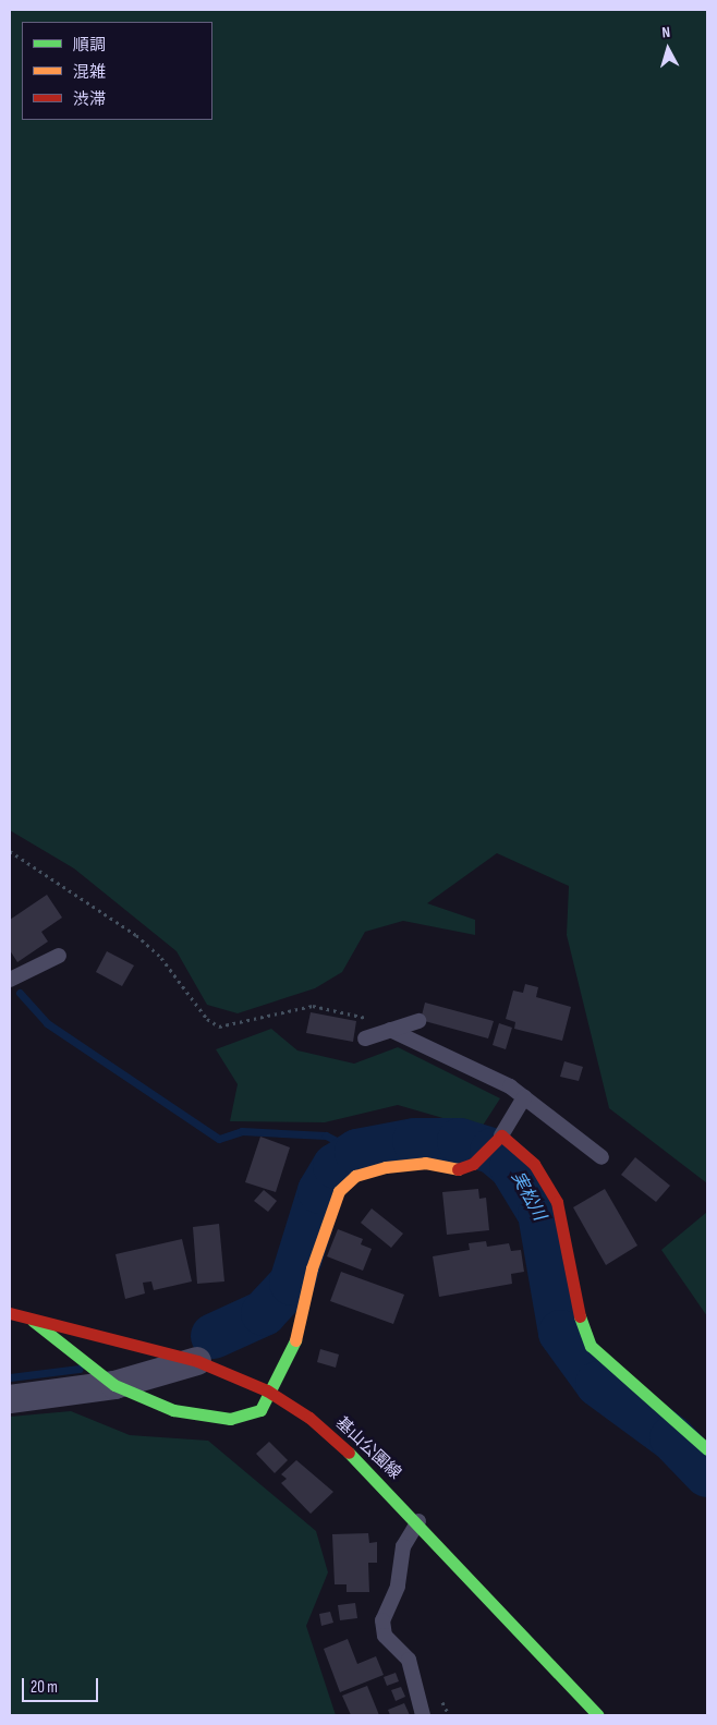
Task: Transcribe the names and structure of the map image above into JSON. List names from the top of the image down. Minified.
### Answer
{"streets":{"street":["基山公園線"]},"water":["実松川"],"legend":["順調","混雑","渋滞"],"scale_bar":"20 m","north":"top"}
